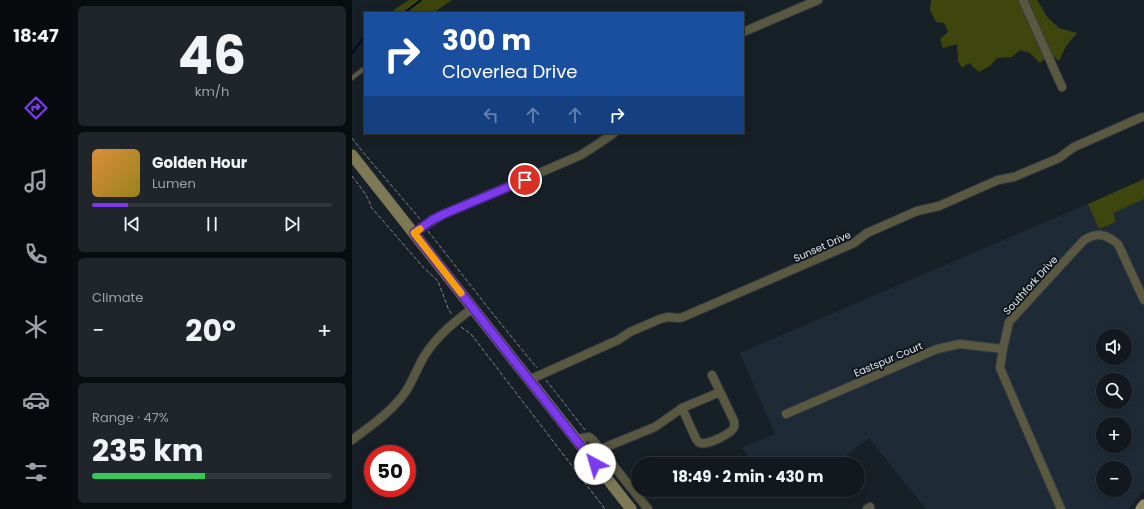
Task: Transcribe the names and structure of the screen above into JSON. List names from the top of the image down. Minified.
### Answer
{"streets":{"street":["Sunset Drive","Southfork Drive","Eastspur Court"]},"crossings":[["Southfork Drive","Eastspur Court"]],"page":{"tabs":"18:47","tile":[["46","km/h"],"Climate",["Range · 47%","235 km"]],"turn":["300 m","Cloverlea Drive"],"song":["Golden Hour","Lumen"],"heat":["−","20°","+"],"map_buttons":["+","−"],"limit":"50","trip":"18:49 · 2 min · 430 m"}}
